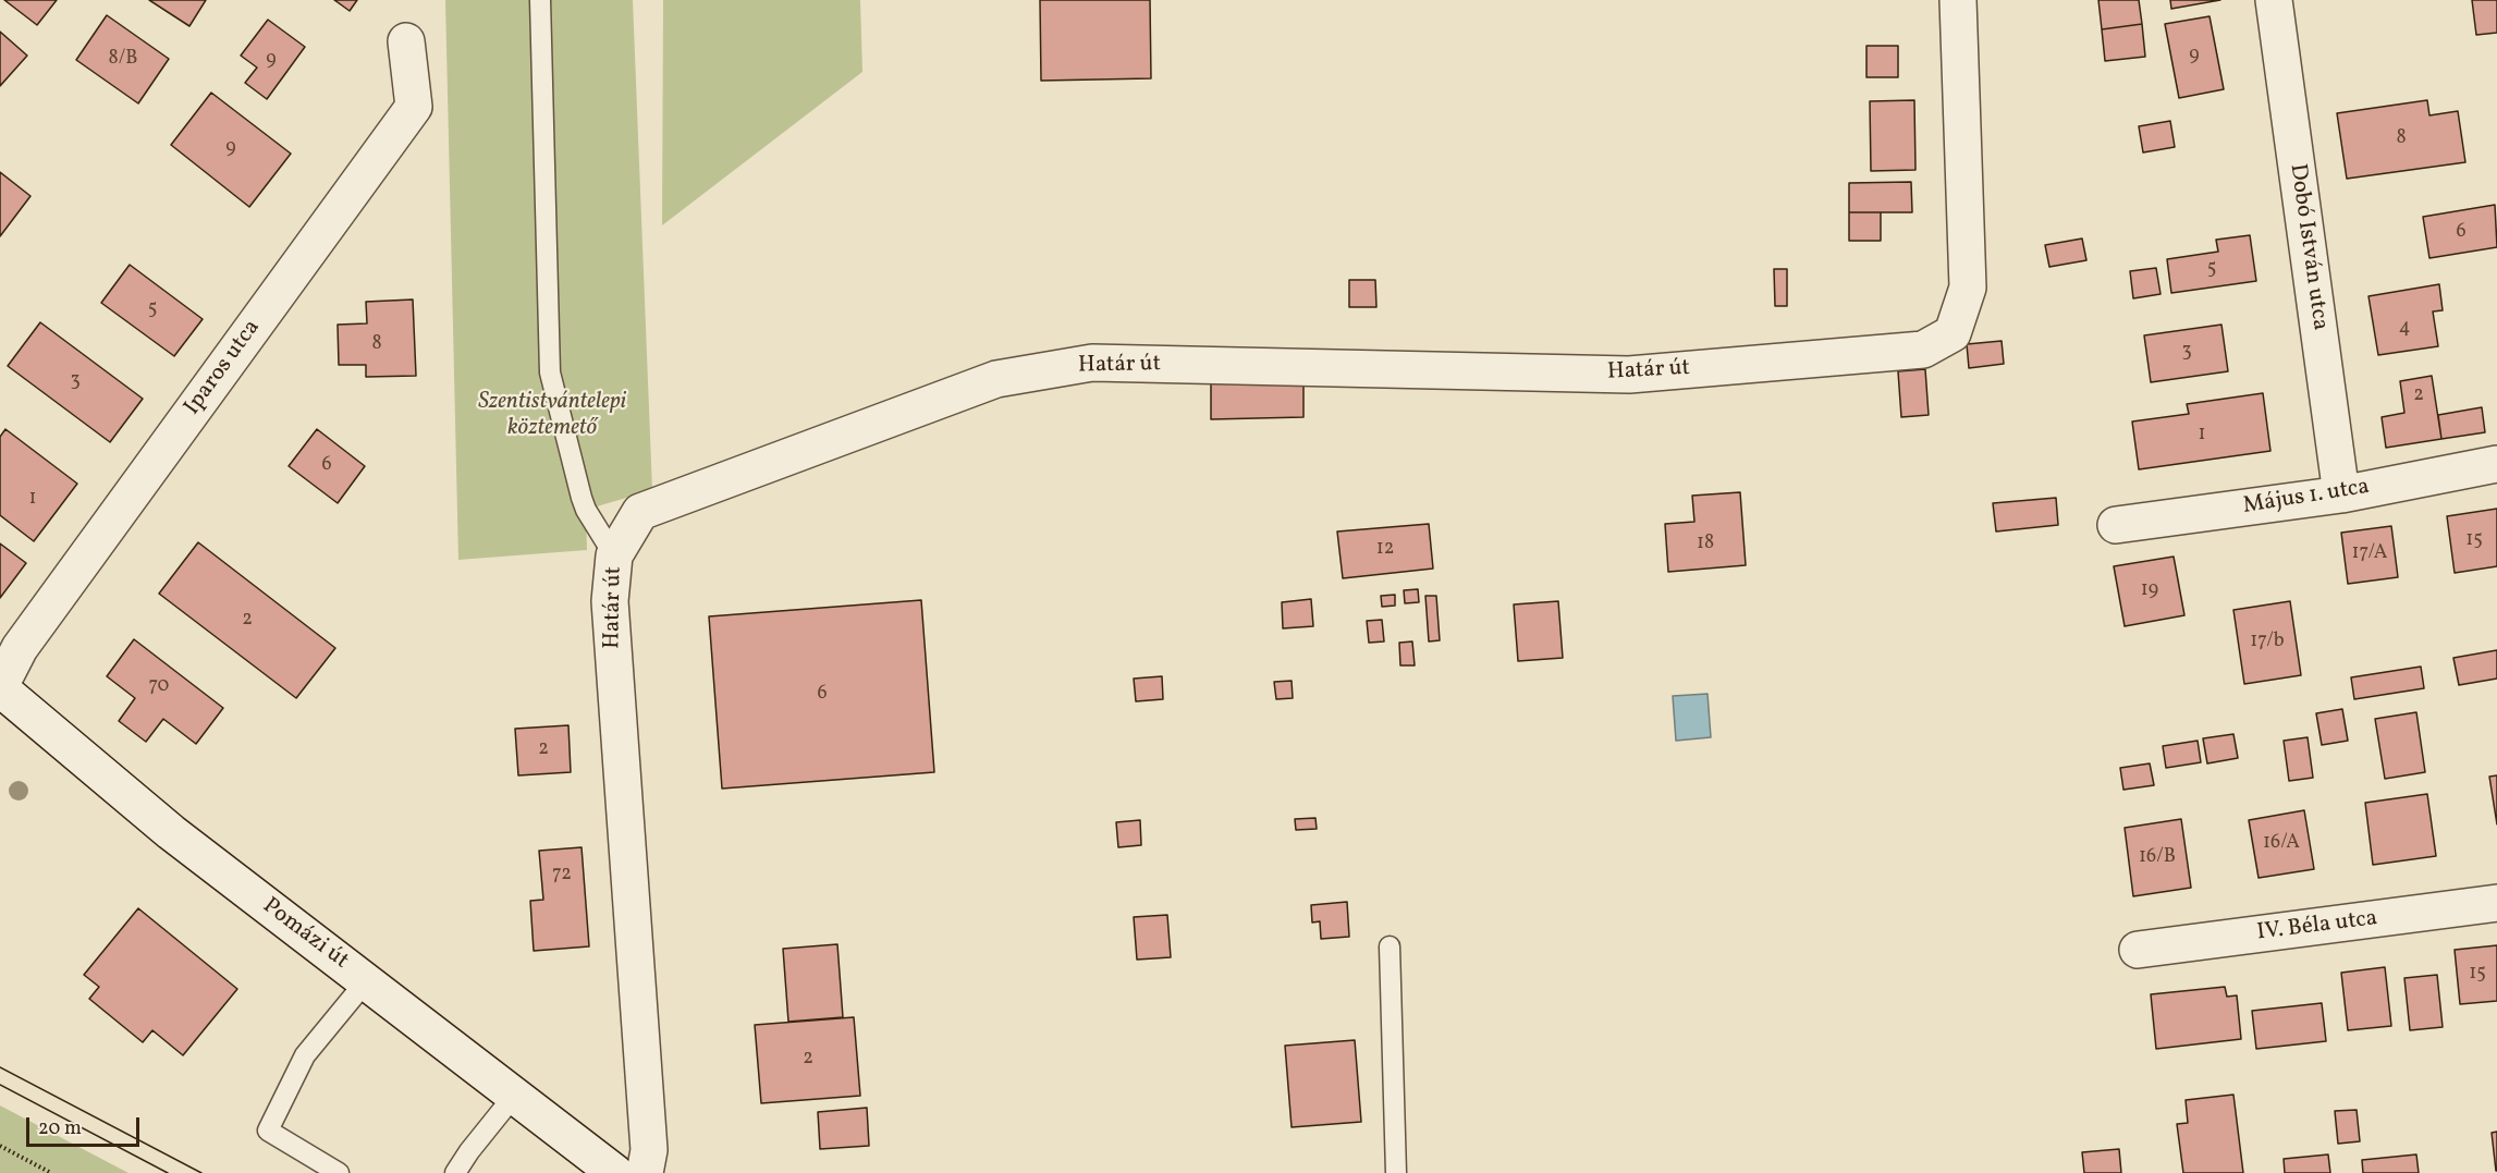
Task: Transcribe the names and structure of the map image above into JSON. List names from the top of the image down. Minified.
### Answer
{"streets":{"street":["Dobó István utca","Határ út","Iparos utca","Május 1. utca","IV. Béla utca","Pomázi út"]},"crossings":[["Dobó István utca","Május 1. utca"],["Iparos utca","Pomázi út"]],"parks":["Szentistvántelepi köztemető"],"house_numbers":["9","8/B","9","8","9","6","5","5","4","8","3","3","2","1","6","1","15","18","12","17/A","19","2","17/b","70","6","2","16/A","16/B","72","15","2"],"scale_bar":"20 m"}
